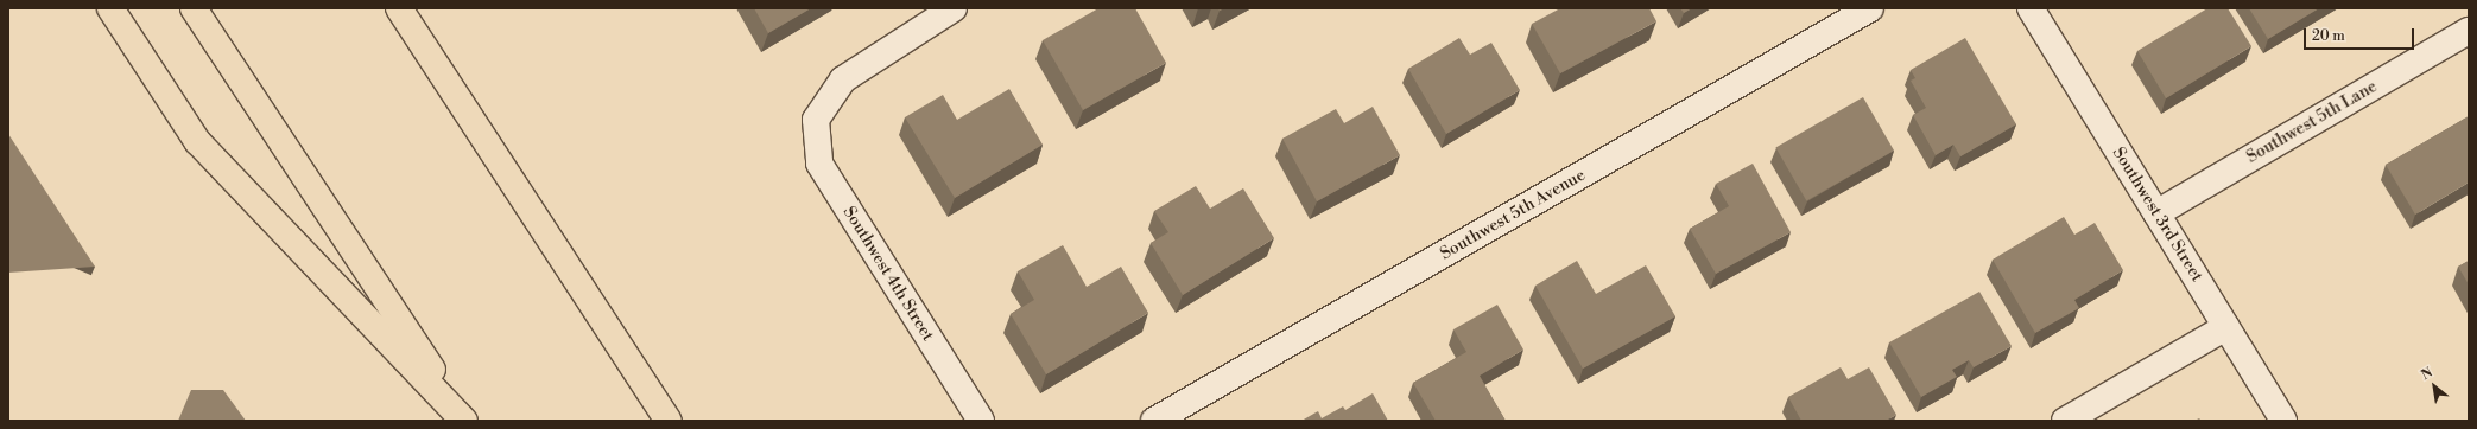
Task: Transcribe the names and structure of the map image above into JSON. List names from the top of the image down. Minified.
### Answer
{"streets":{"street":["Southwest 5th Lane","Southwest 5th Avenue","Southwest 3rd Street","Southwest 4th Street"]},"crossings":[["Southwest 5th Lane","Southwest 3rd Street"]],"scale_bar":"20 m","north":"top left"}
